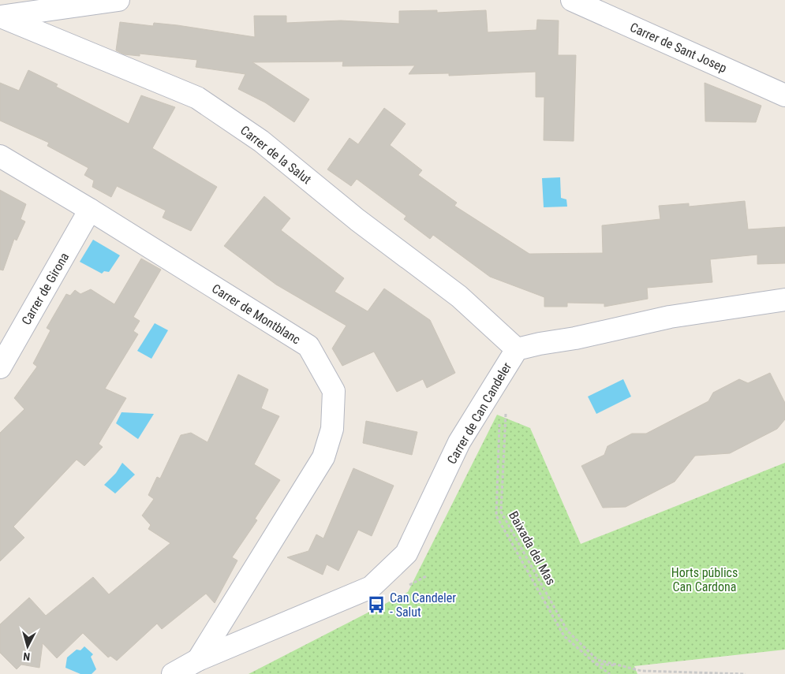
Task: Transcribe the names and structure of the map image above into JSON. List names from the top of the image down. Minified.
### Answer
{"streets":{"street":["Carrer de Sant Josep","Carrer de la Salut","Carrer de Girona","Carrer de Montblanc","Carrer de Can Candeler"],"path":["Baixada del Mas"]},"crossings":[["Carrer de la Salut","Carrer de Can Candeler"],["Carrer de Girona","Carrer de Montblanc"],["Carrer de Montblanc","Carrer de Can Candeler"]],"parks":["Horts públics Can Cardona"],"places":{"bus stop":["Can Candeler - Salut"]},"north":"bottom"}
